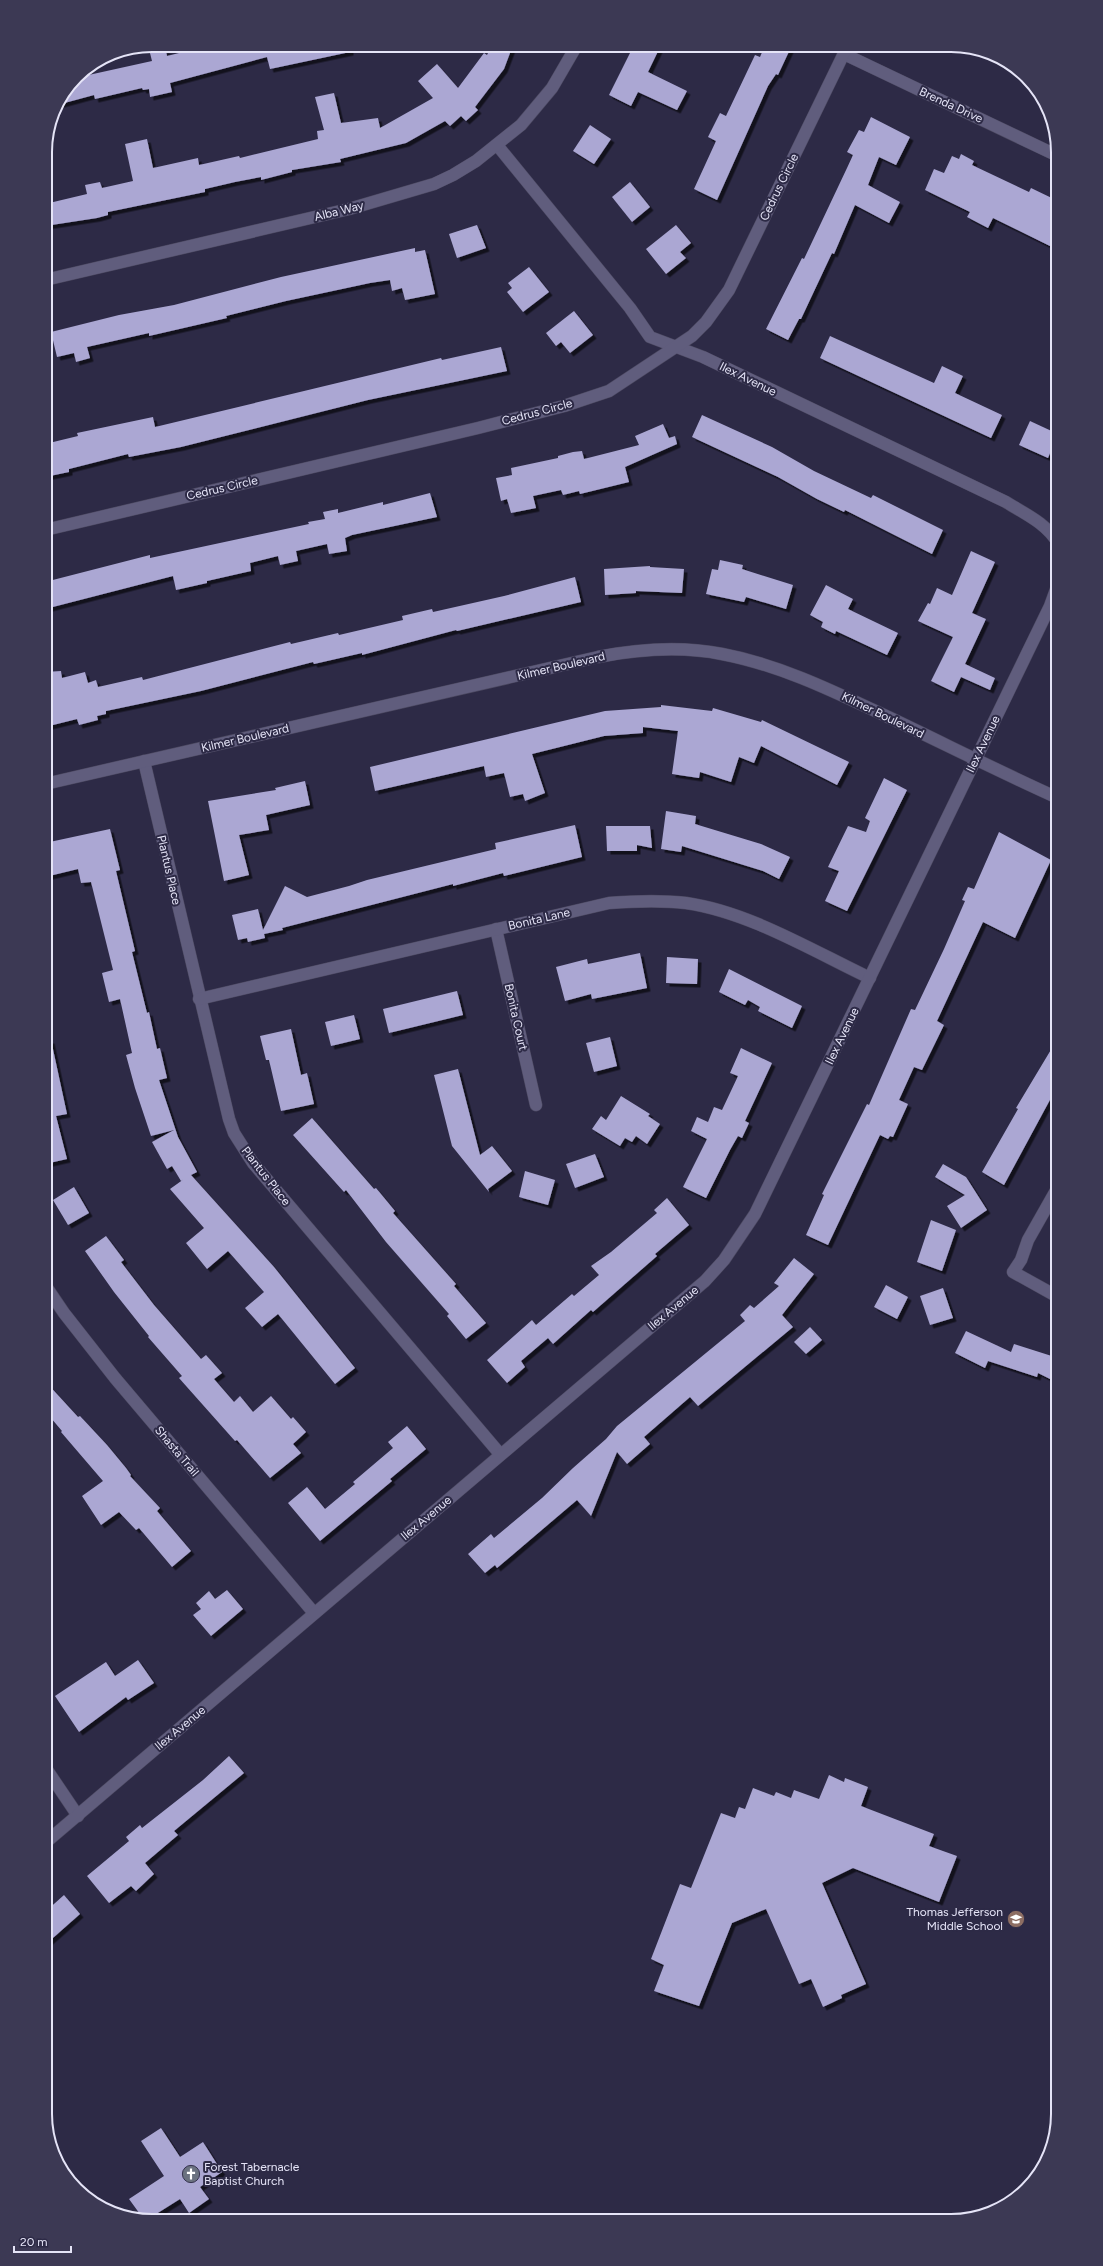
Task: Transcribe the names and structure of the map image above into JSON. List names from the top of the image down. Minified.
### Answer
{"streets":{"street":["Brenda Drive","Cedrus Circle","Alba Way","Ilex Avenue","Kilmer Boulevard","Plantus Place","Bonita Lane","Bonita Court","Shasta Trail"]},"crossings":[["Cedrus Circle","Ilex Avenue"],["Alba Way","Ilex Avenue"],["Ilex Avenue","Kilmer Boulevard"],["Ilex Avenue","Plantus Place"],["Ilex Avenue","Bonita Lane"],["Ilex Avenue","Shasta Trail"],["Kilmer Boulevard","Plantus Place"],["Plantus Place","Bonita Lane"],["Bonita Lane","Bonita Court"]],"places":{"school or university":["Thomas Jefferson Middle School"],"church":["Forest Tabernacle Baptist Church"]},"scale_bar":"20 m"}
